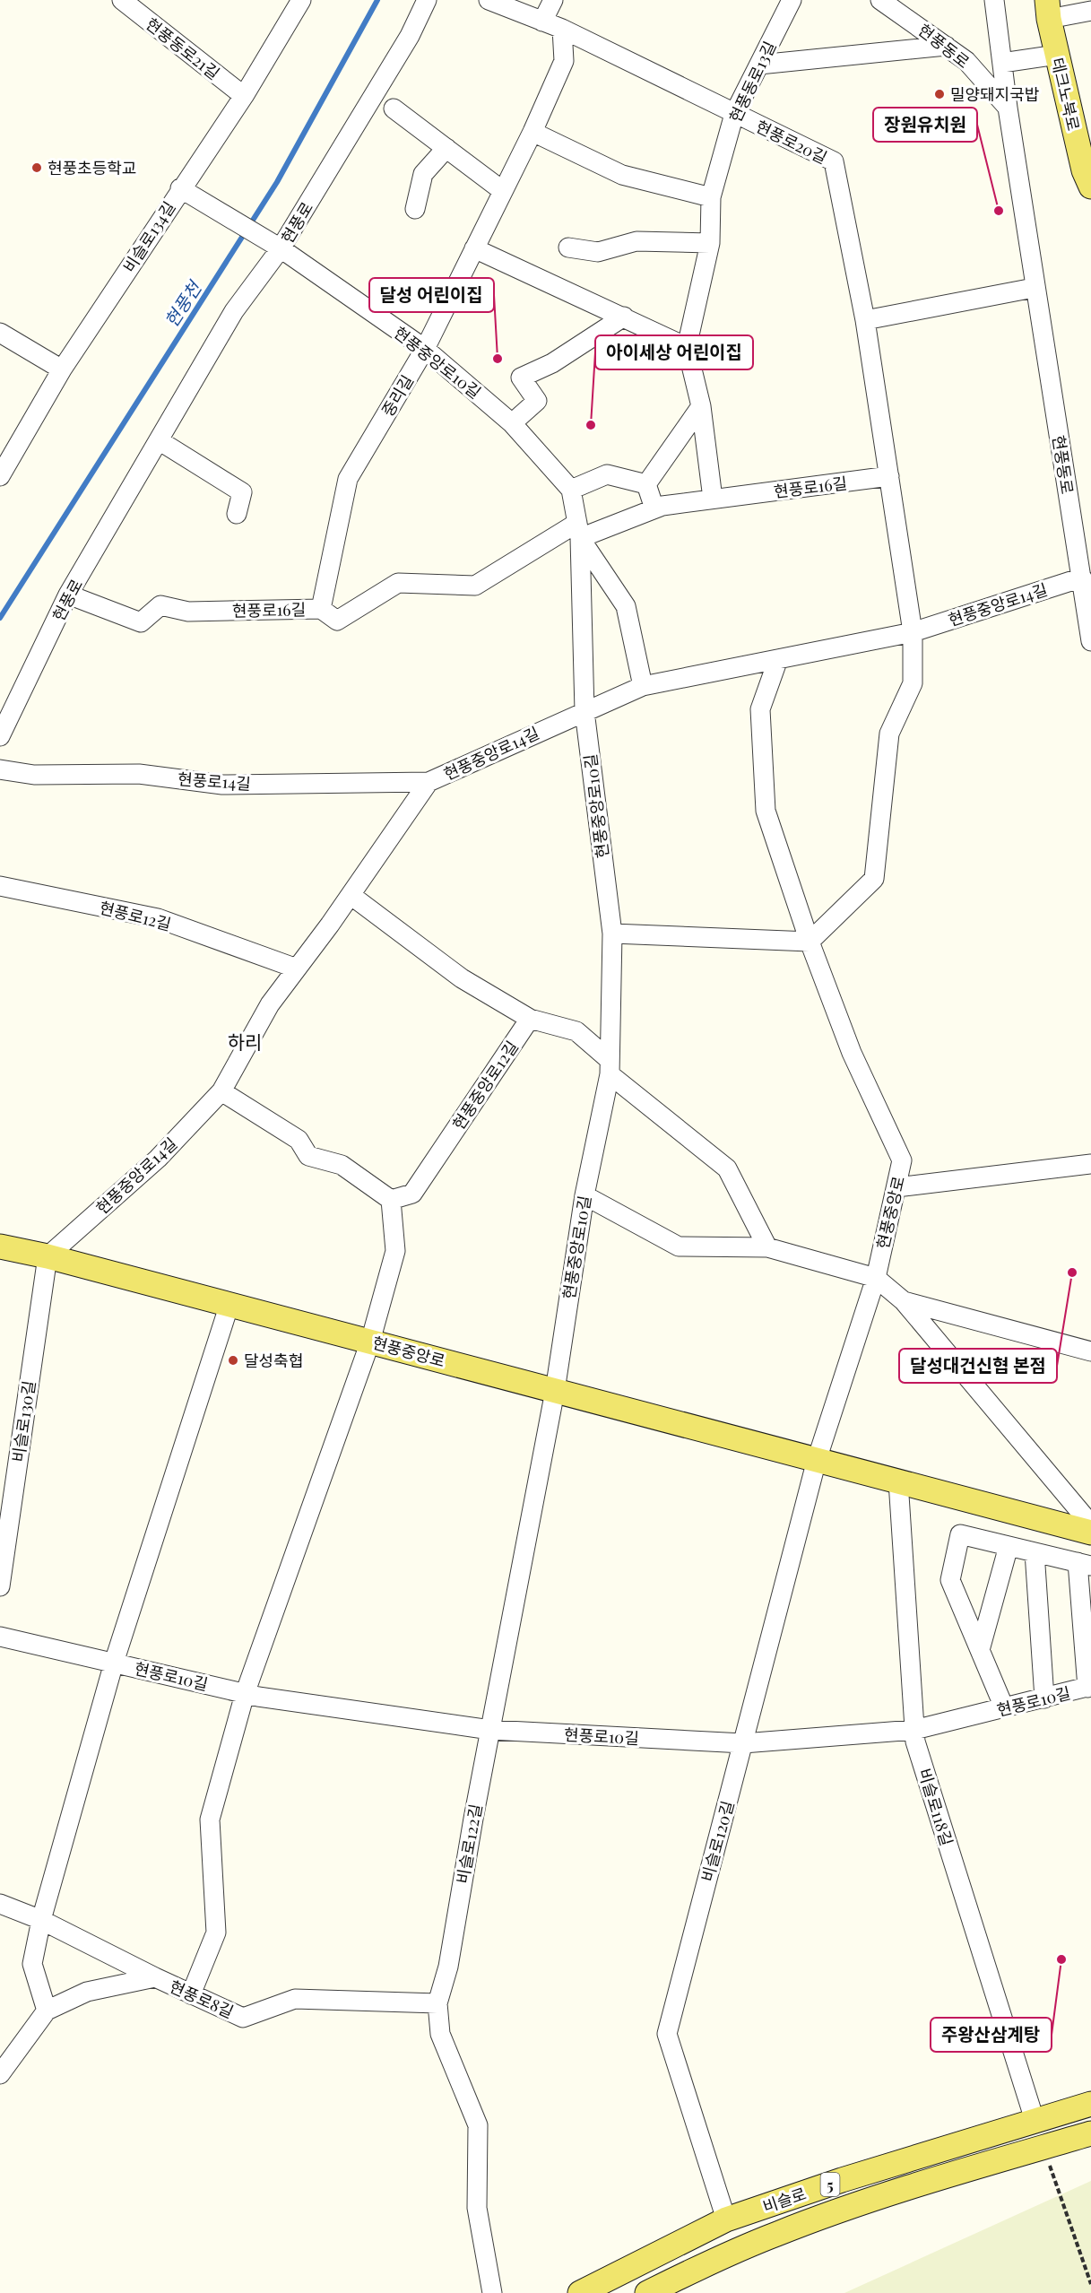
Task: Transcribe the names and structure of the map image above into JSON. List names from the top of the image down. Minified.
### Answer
{"streets":{"main road":["테크노북로","현풍중앙로","5","비슬로"],"street":["현풍동로","현풍동로21길","현풍동로13길","현풍로20길","현풍로","비슬로134길","현풍중앙로10길","중리길","현풍로16길","현풍중앙로14길","현풍로14길","현풍로12길","현풍중앙로12길","비슬로130길","현풍로10길","비슬로118길","비슬로120길","비슬로122길","현풍로8길"]},"crossings":[["현풍동로","현풍중앙로14길"],["현풍동로21길","비슬로134길"],["현풍동로13길","현풍로20길"],["현풍동로13길","현풍로16길"],["현풍로20길","중리길"],["현풍로20길","현풍로16길"],["현풍로","현풍중앙로10길"],["현풍로","현풍로16길"],["비슬로134길","현풍중앙로10길"],["현풍중앙로10길","중리길"],["현풍중앙로10길","현풍로16길"],["현풍중앙로10길","현풍중앙로14길"],["현풍중앙로10길","현풍중앙로"],["현풍중앙로10길","비슬로122길"],["중리길","현풍로16길"],["현풍중앙로14길","현풍로14길"],["현풍중앙로14길","현풍로12길"],["현풍중앙로14길","현풍중앙로"],["현풍중앙로14길","비슬로130길"],["현풍중앙로","비슬로130길"],["현풍중앙로","현풍로10길"],["현풍중앙로","비슬로118길"],["현풍중앙로","비슬로120길"],["현풍중앙로","비슬로122길"],["현풍로10길","비슬로118길"],["현풍로10길","비슬로120길"],["현풍로10길","비슬로122길"],["비슬로118길","비슬로"],["비슬로120길","비슬로"],["비슬로122길","현풍로8길"]],"districts":["하리"],"water":["현풍천"],"places":["밀양돼지국밥","현풍초등학교","장원유치원","달성 어린이집","아이세상 어린이집","달성대건신협 본점","달성축협","주왕산삼계탕"]}
